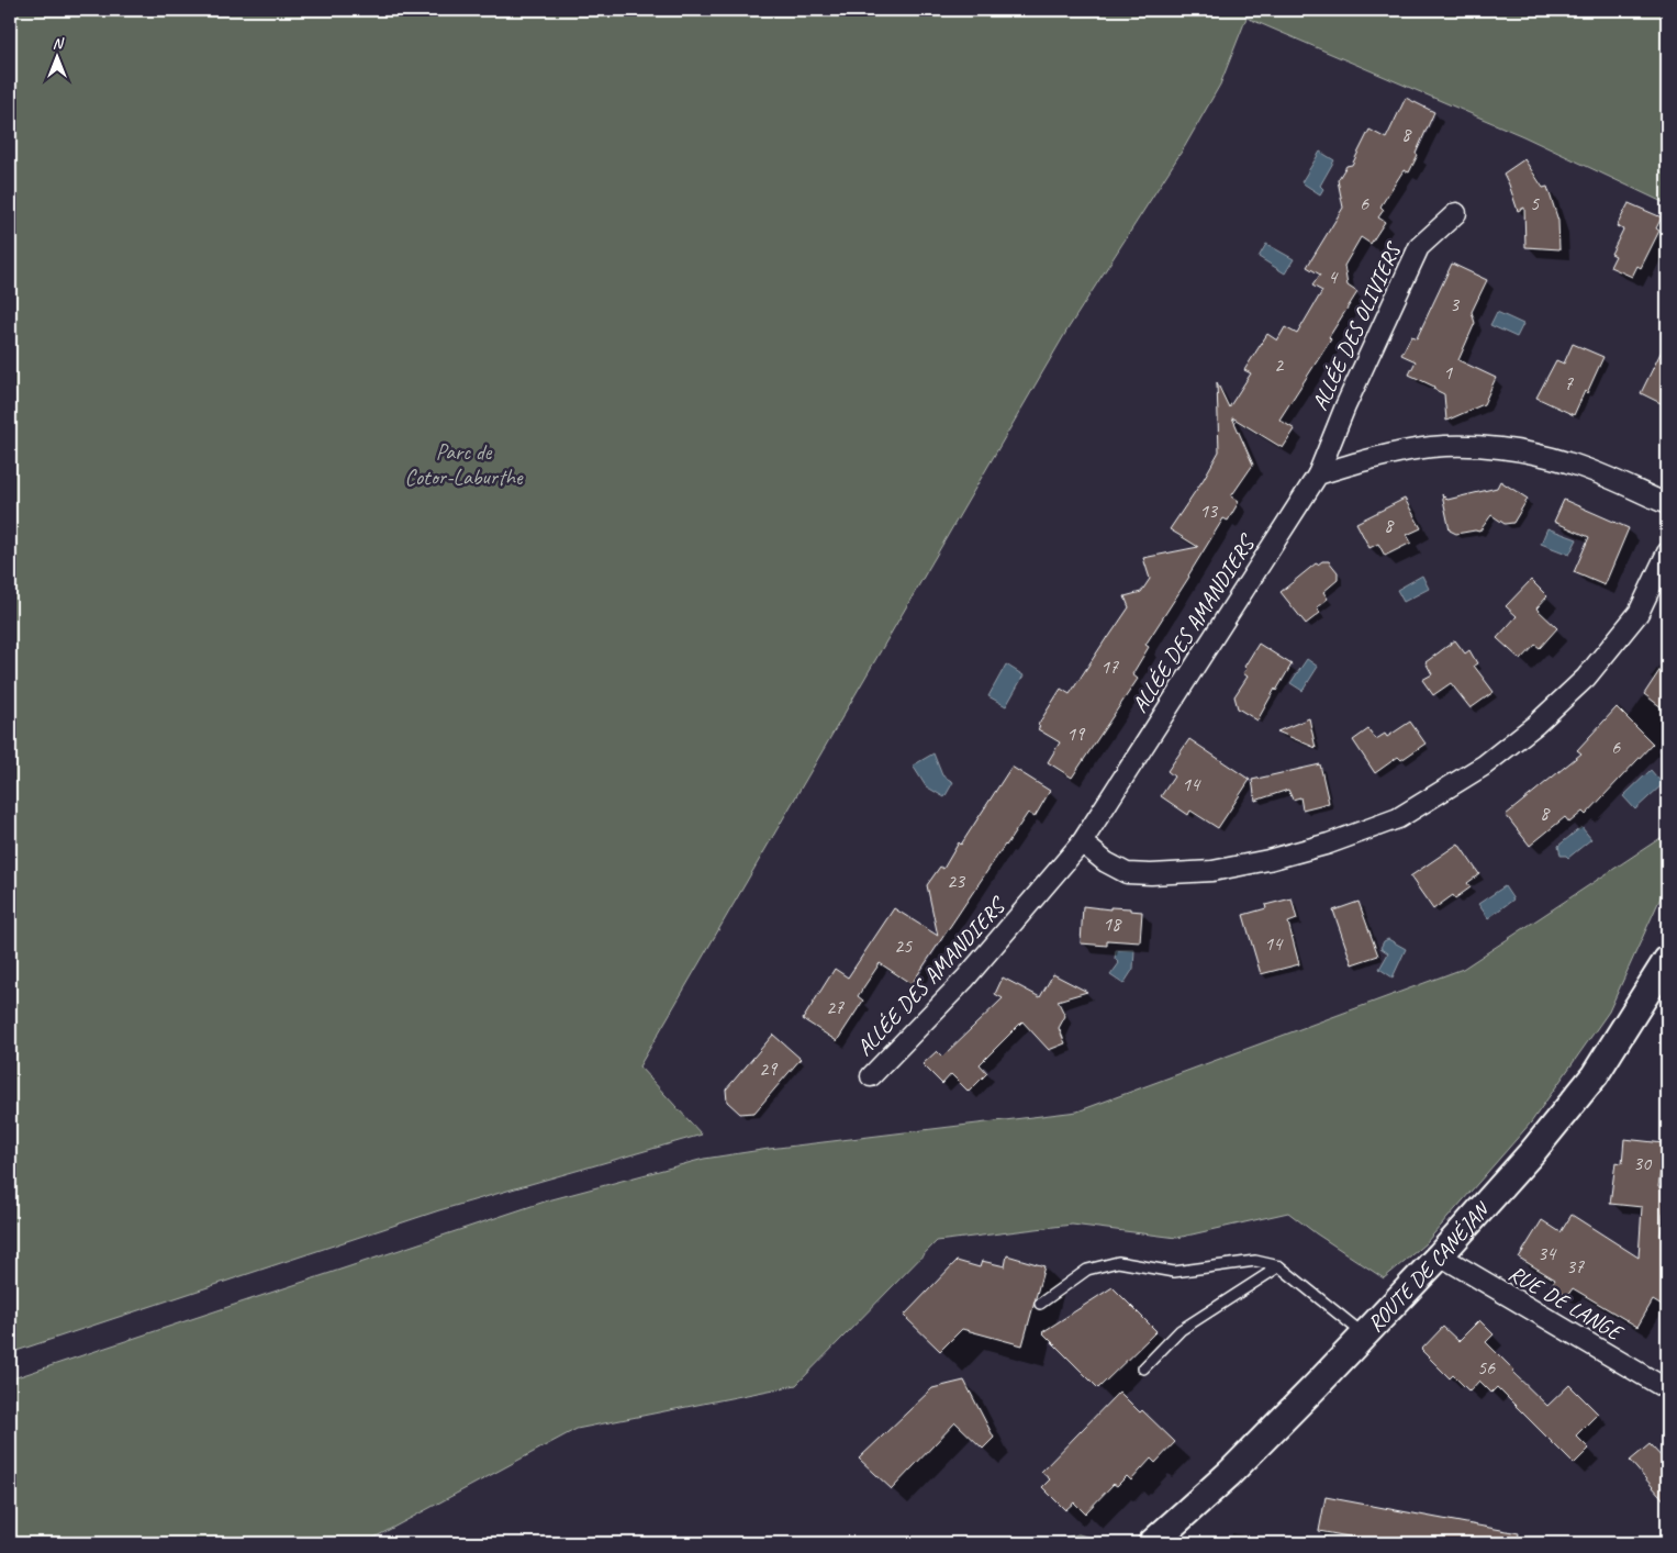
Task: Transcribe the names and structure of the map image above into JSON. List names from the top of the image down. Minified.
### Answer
{"streets":{"street":["ALLÉE DES OLIVIERS","ALLÉE DES AMANDIERS","ROUTE DE CANÉJAN","RUE DE LANGE"]},"crossings":[["ALLÉE DES OLIVIERS","ALLÉE DES AMANDIERS"],["ROUTE DE CANÉJAN","RUE DE LANGE"]],"parks":["Parc de Cotor-Laburthe"],"house_numbers":["8","6","5","4","3","2","1","7","13","8","17","19","6","14","8","23","18","14","25","27","29","30","34","37","56"],"north":"top"}
